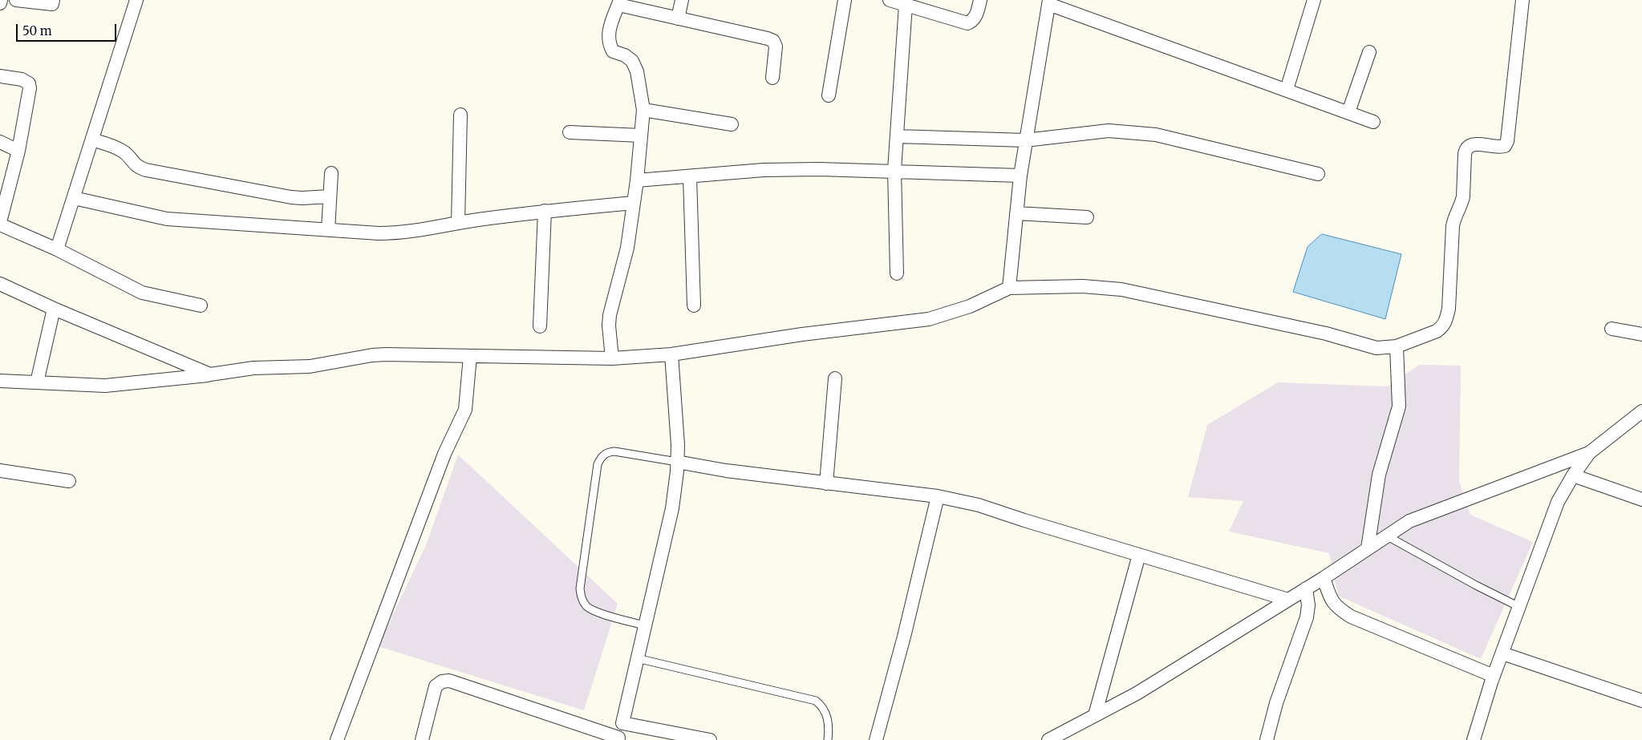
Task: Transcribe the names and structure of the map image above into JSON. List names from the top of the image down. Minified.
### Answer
{"scale_bar":"50 m"}
